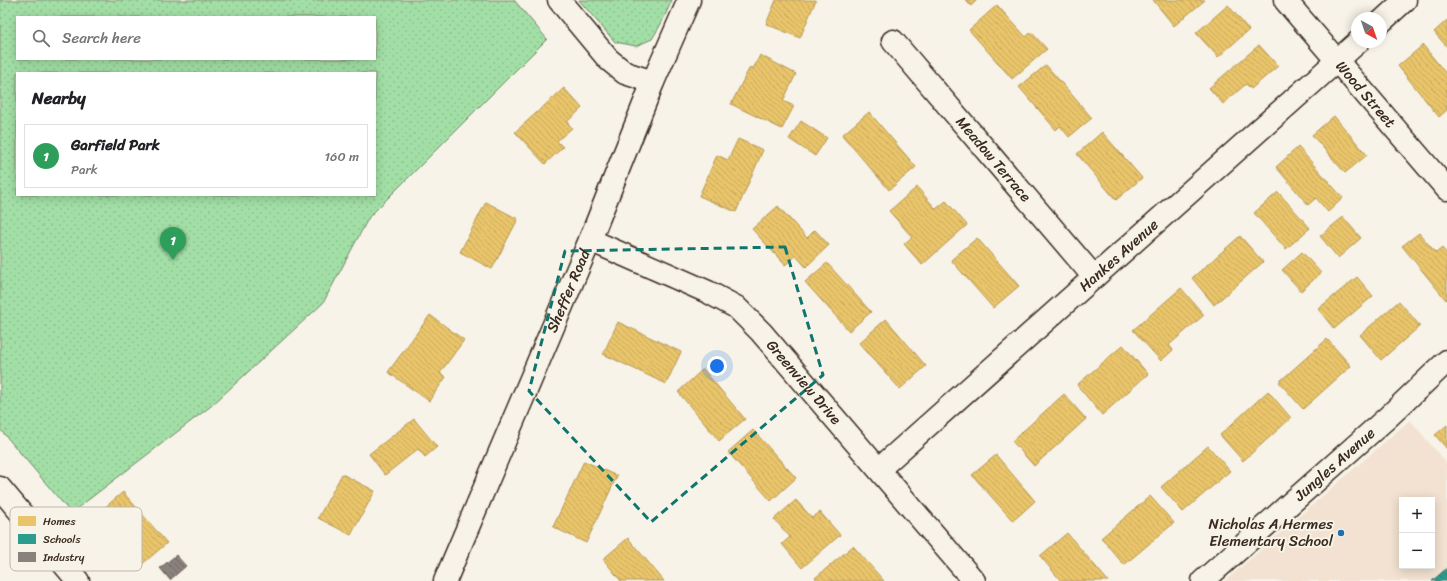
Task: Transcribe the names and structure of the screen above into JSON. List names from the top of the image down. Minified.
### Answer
{"streets":{"street":["Wood Street","Meadow Terrace","Hankes Avenue","Sheffer Road","Greenview Drive","Jungles Avenue"]},"crossings":[["Wood Street","Hankes Avenue"],["Meadow Terrace","Hankes Avenue"],["Hankes Avenue","Greenview Drive"],["Sheffer Road","Greenview Drive"]],"places":["Nicholas A Hermes Elementary School"],"legend":["Homes","Schools","Industry"],"north":"bottom right","page":{"search":"Search here","heading":"Nearby","list":[{"mark":"1","name":"Garfield Park","note":"Park","value":"160 m"}],"pins":"1","map_buttons":["+","−"]}}
